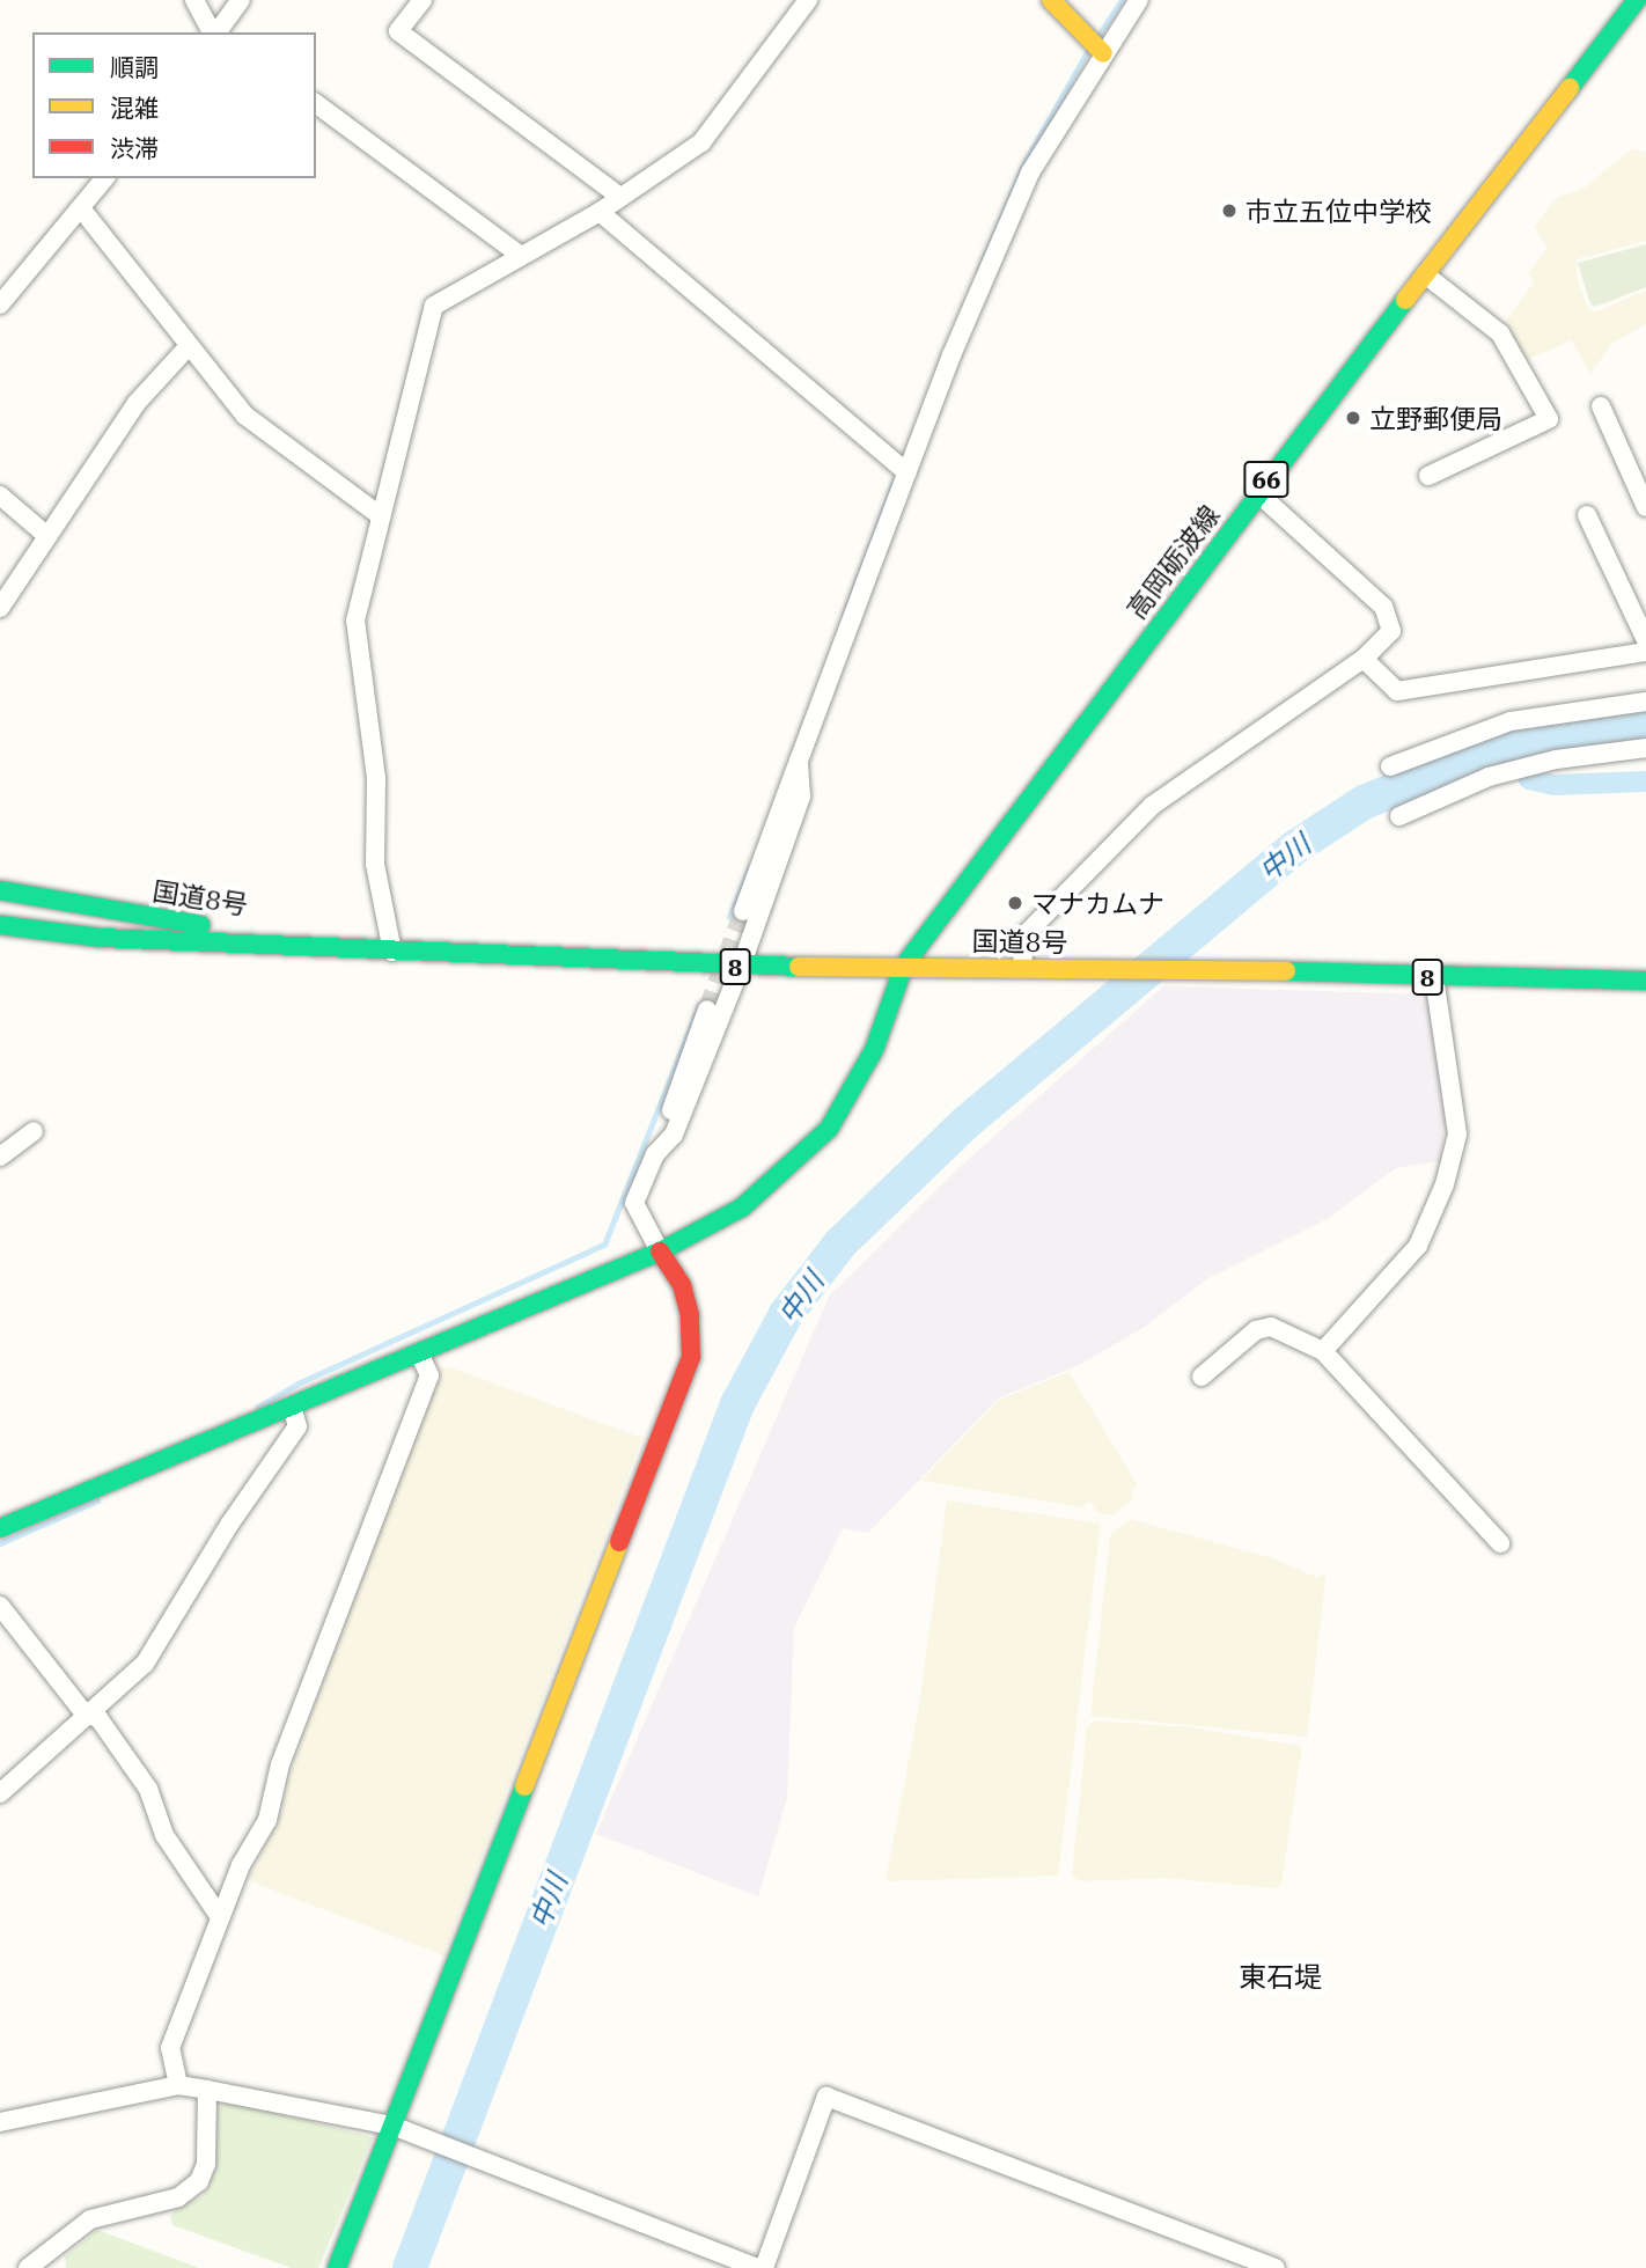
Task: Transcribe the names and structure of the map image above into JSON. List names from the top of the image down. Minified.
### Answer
{"streets":{"main road":["66","高岡砺波線","国道8号","8"]},"crossings":[["高岡砺波線","国道8号"]],"districts":["東石堤"],"water":["中川"],"places":["市立五位中学校","立野郵便局","マナカムナ"],"legend":["順調","混雑","渋滞"]}
